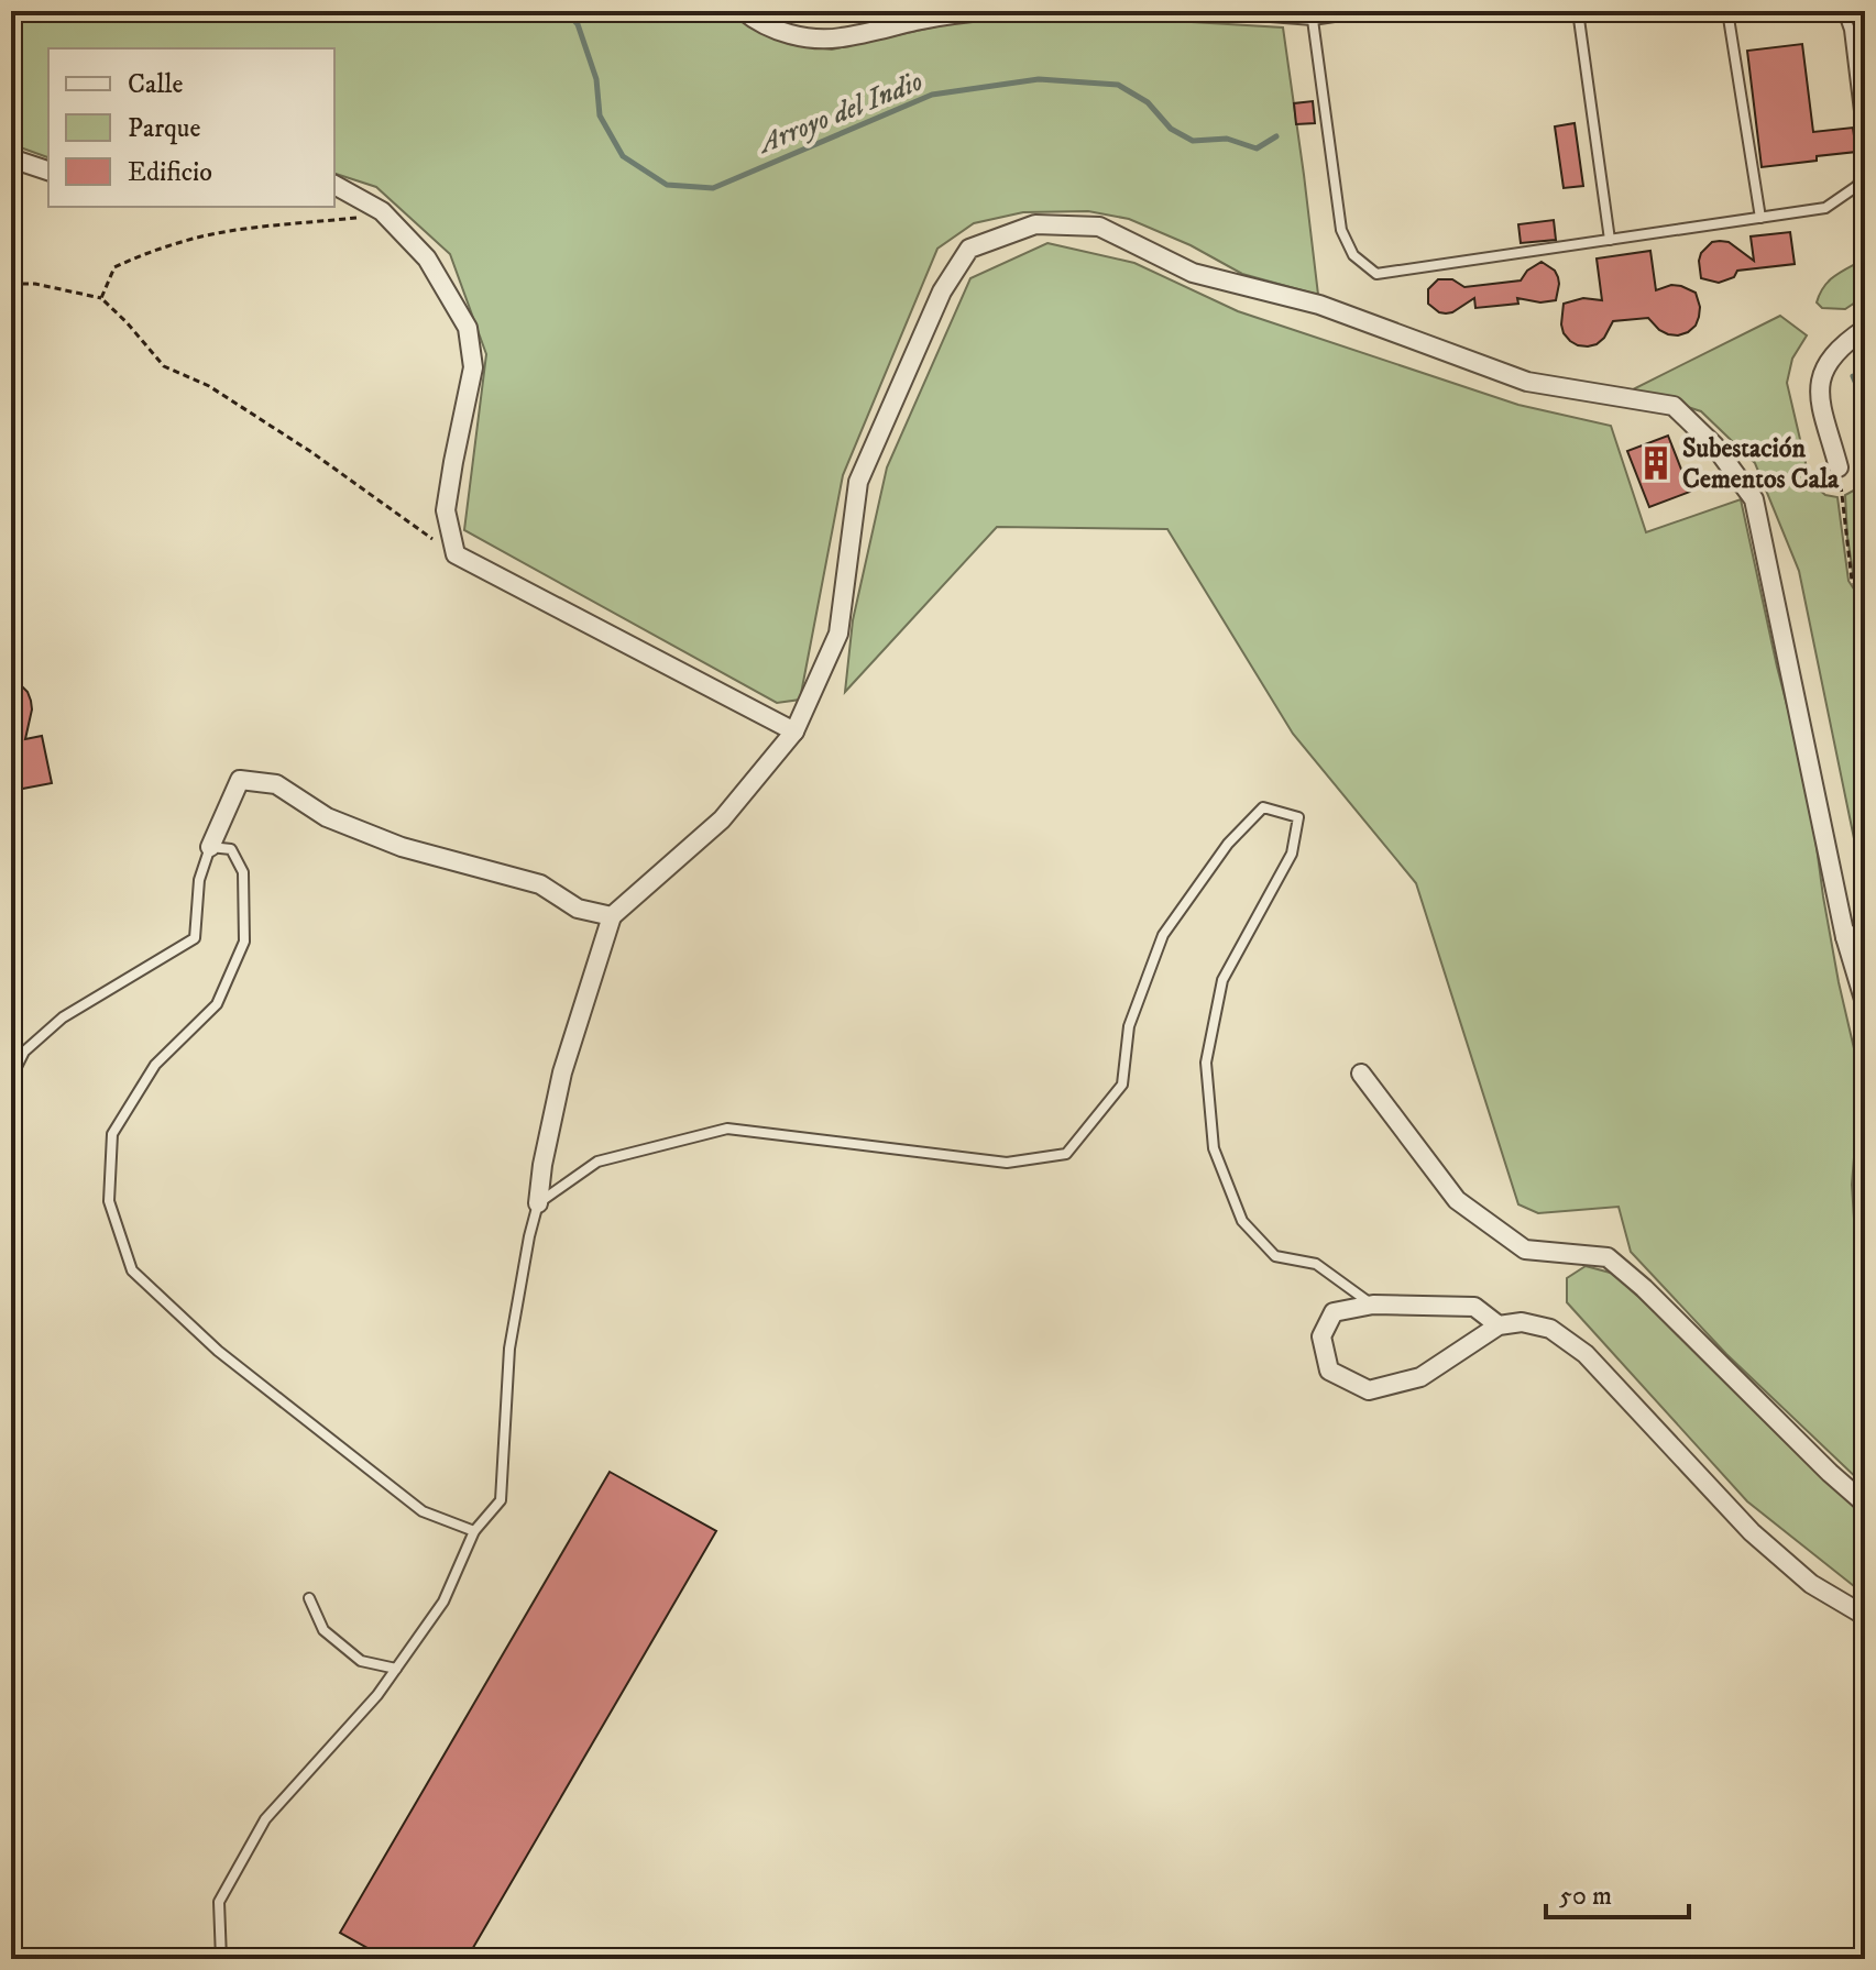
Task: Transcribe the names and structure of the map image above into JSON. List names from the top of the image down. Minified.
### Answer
{"water":["Arroyo del Indio"],"places":{"building":["Subestación Cementos Cala"]},"legend":["Calle","Parque","Edificio"],"scale_bar":"50 m"}
